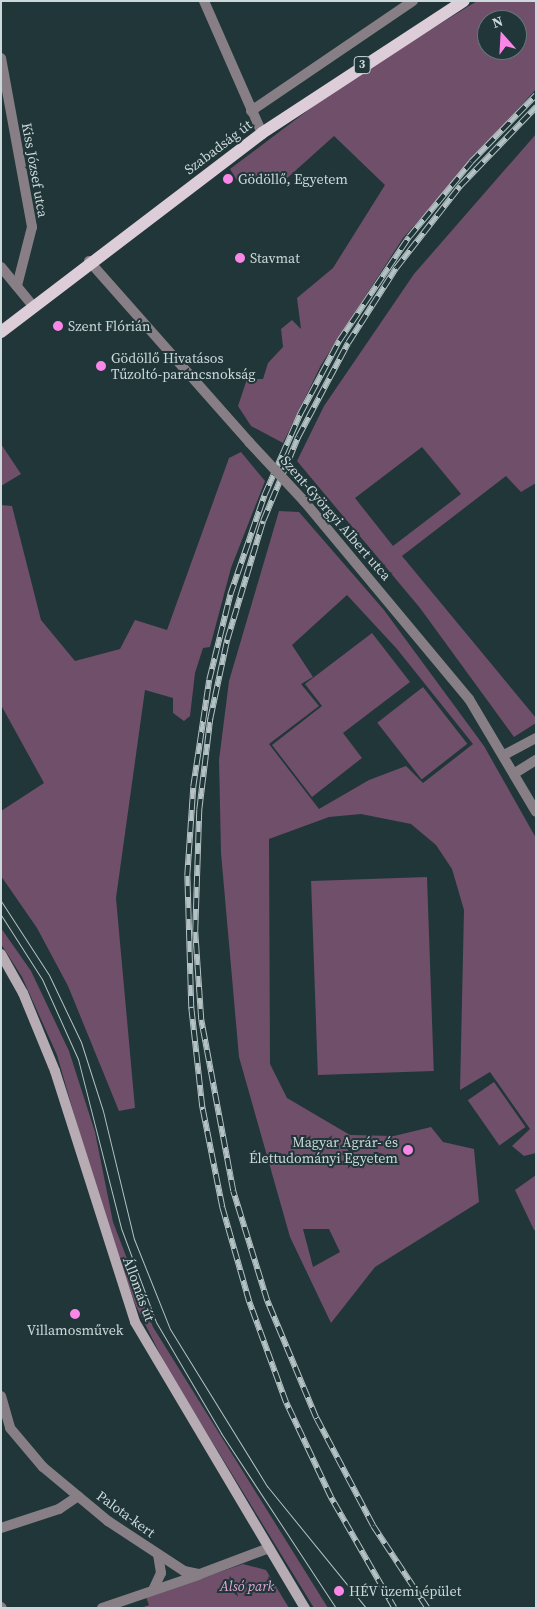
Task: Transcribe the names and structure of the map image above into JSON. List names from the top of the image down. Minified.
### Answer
{"streets":{"main road":["3","Szabadság út","Állomás út"],"street":["Kiss József utca","Szent-Györgyi Albert utca","Palota-kert"]},"crossings":[["Szabadság út","Szent-Györgyi Albert utca"]],"parks":["Alsó park"],"places":["Gödöllő, Egyetem","Stavmat","Szent Flórián","Gödöllő Hivatásos Tűzoltó-parancsnokság","Magyar Agrár- és Élettudományi Egyetem","Villamosművek","HÉV üzemi épület"],"north":"top"}
